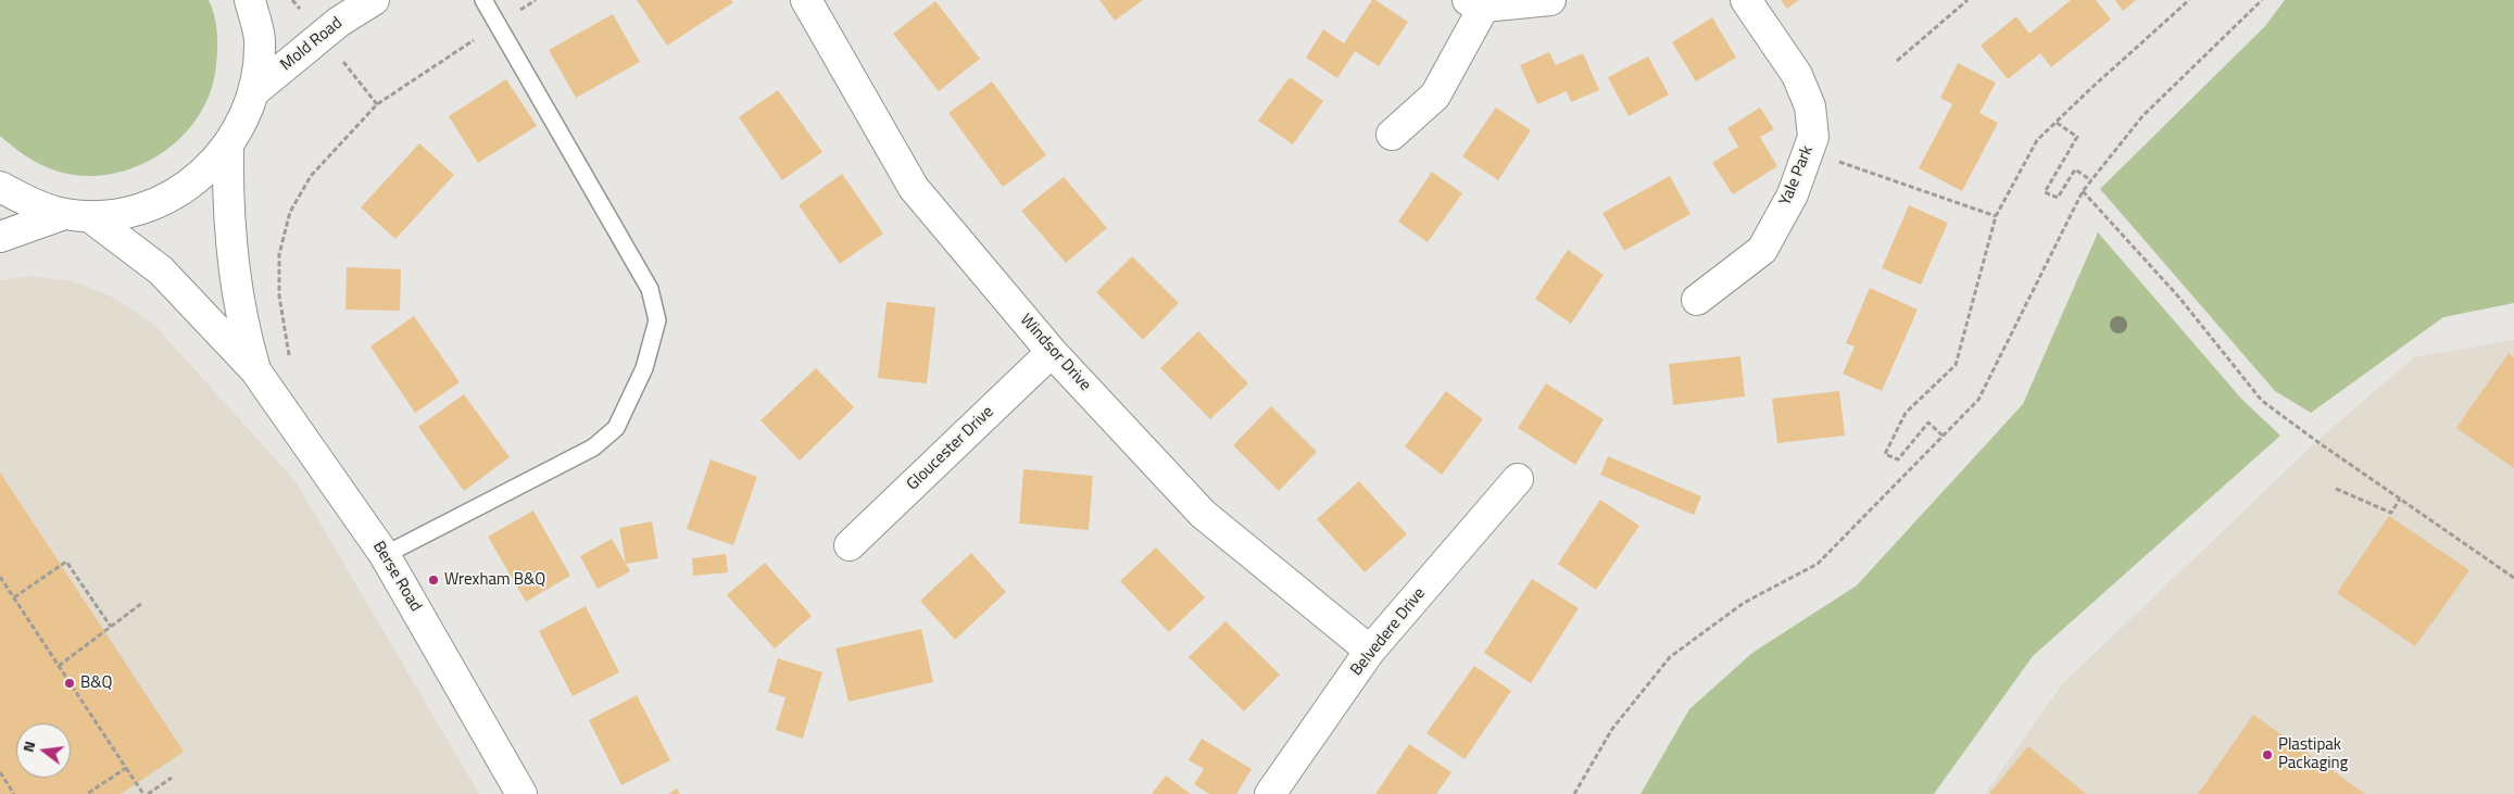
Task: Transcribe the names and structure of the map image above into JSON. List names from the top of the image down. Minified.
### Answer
{"streets":{"street":["Mold Road","Yale Park","Windsor Drive","Gloucester Drive","Berse Road","Belvedere Drive"]},"crossings":[["Windsor Drive","Gloucester Drive"],["Windsor Drive","Belvedere Drive"]],"places":["Wrexham B&Q","B&Q","Plastipak Packaging"],"north":"left"}
